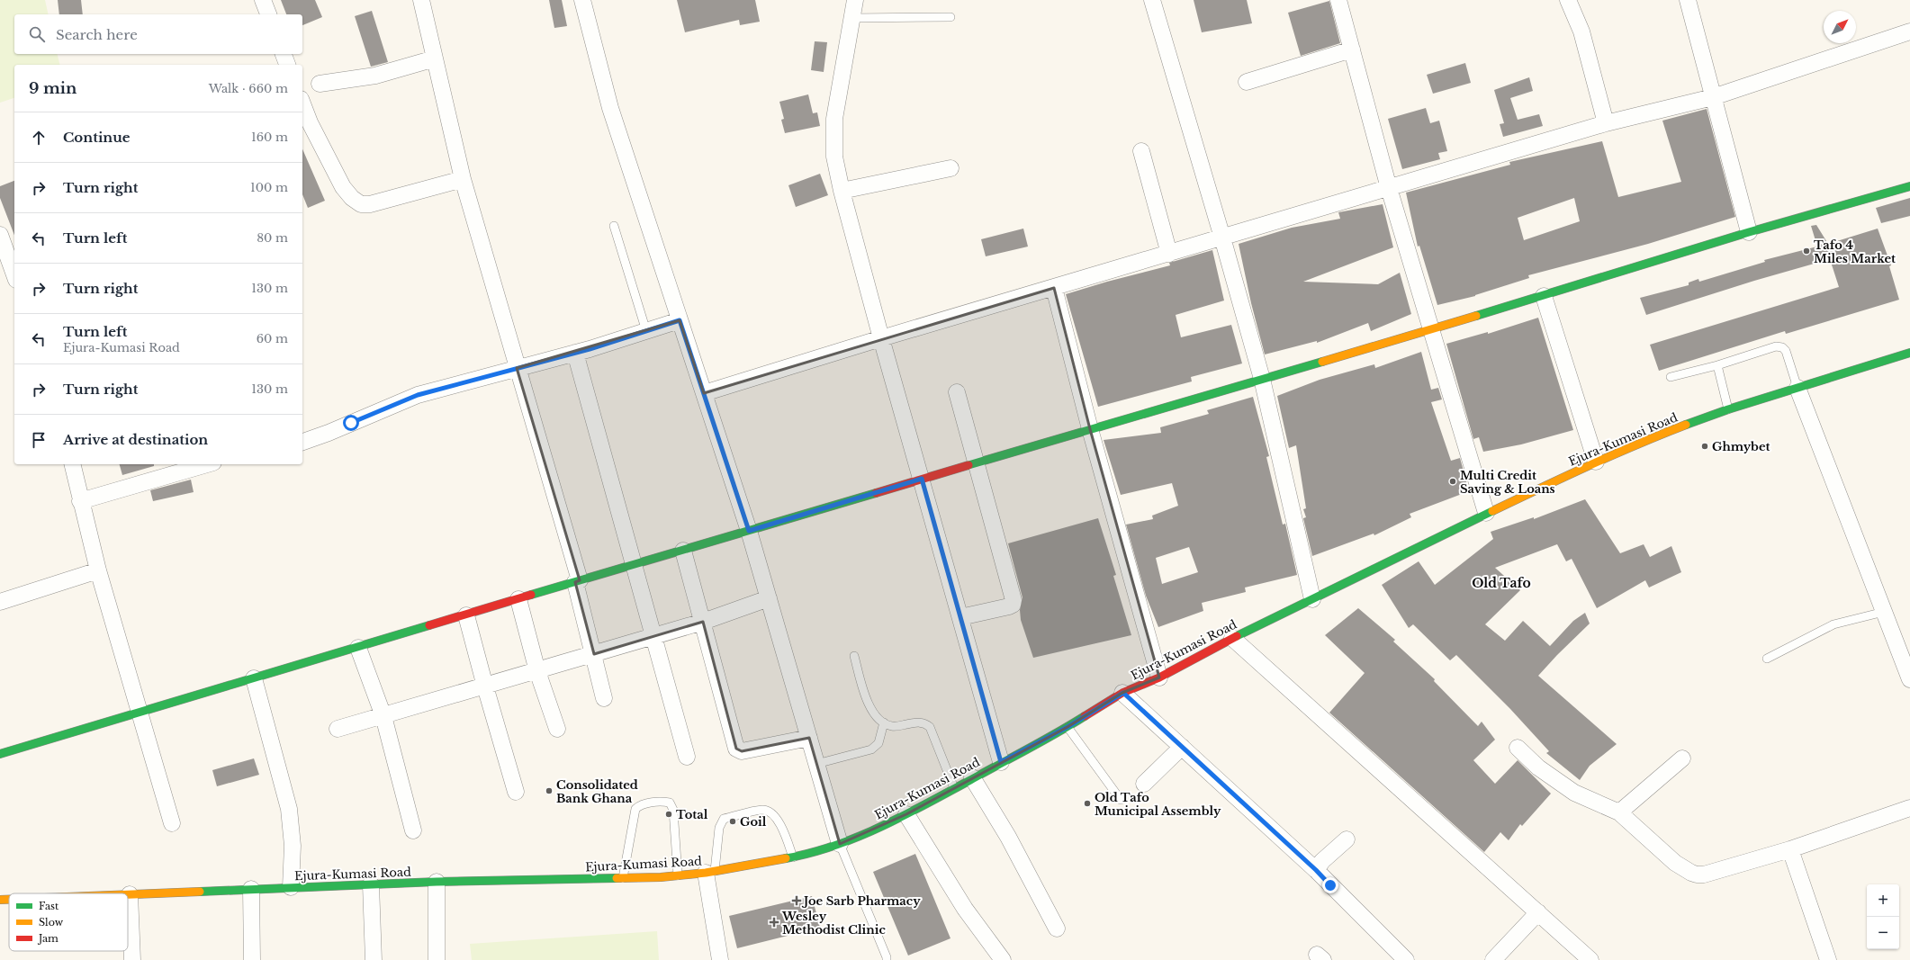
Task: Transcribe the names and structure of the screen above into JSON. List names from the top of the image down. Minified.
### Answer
{"streets":{"main road":["Ejura-Kumasi Road"]},"districts":["Old Tafo"],"places":{"other":["Tafo 4 Miles Market","Ghmybet","Multi Credit Saving & Loans","Consolidated Bank Ghana","Old Tafo Municipal Assembly","Total","Goil"],"health":["Joe Sarb Pharmacy","Wesley Methodist Clinic"]},"legend":["Fast","Slow","Jam"],"north":"top right","page":{"search":"Search here","heading":["9 min","Walk · 660 m"],"list":[["Continue","160 m"],["Turn right","100 m"],["Turn left","80 m"],["Turn right","130 m"],["Turn left","Ejura-Kumasi Road","60 m"],["Turn right","130 m"],"Arrive at destination"],"map_buttons":["+","−"]}}
